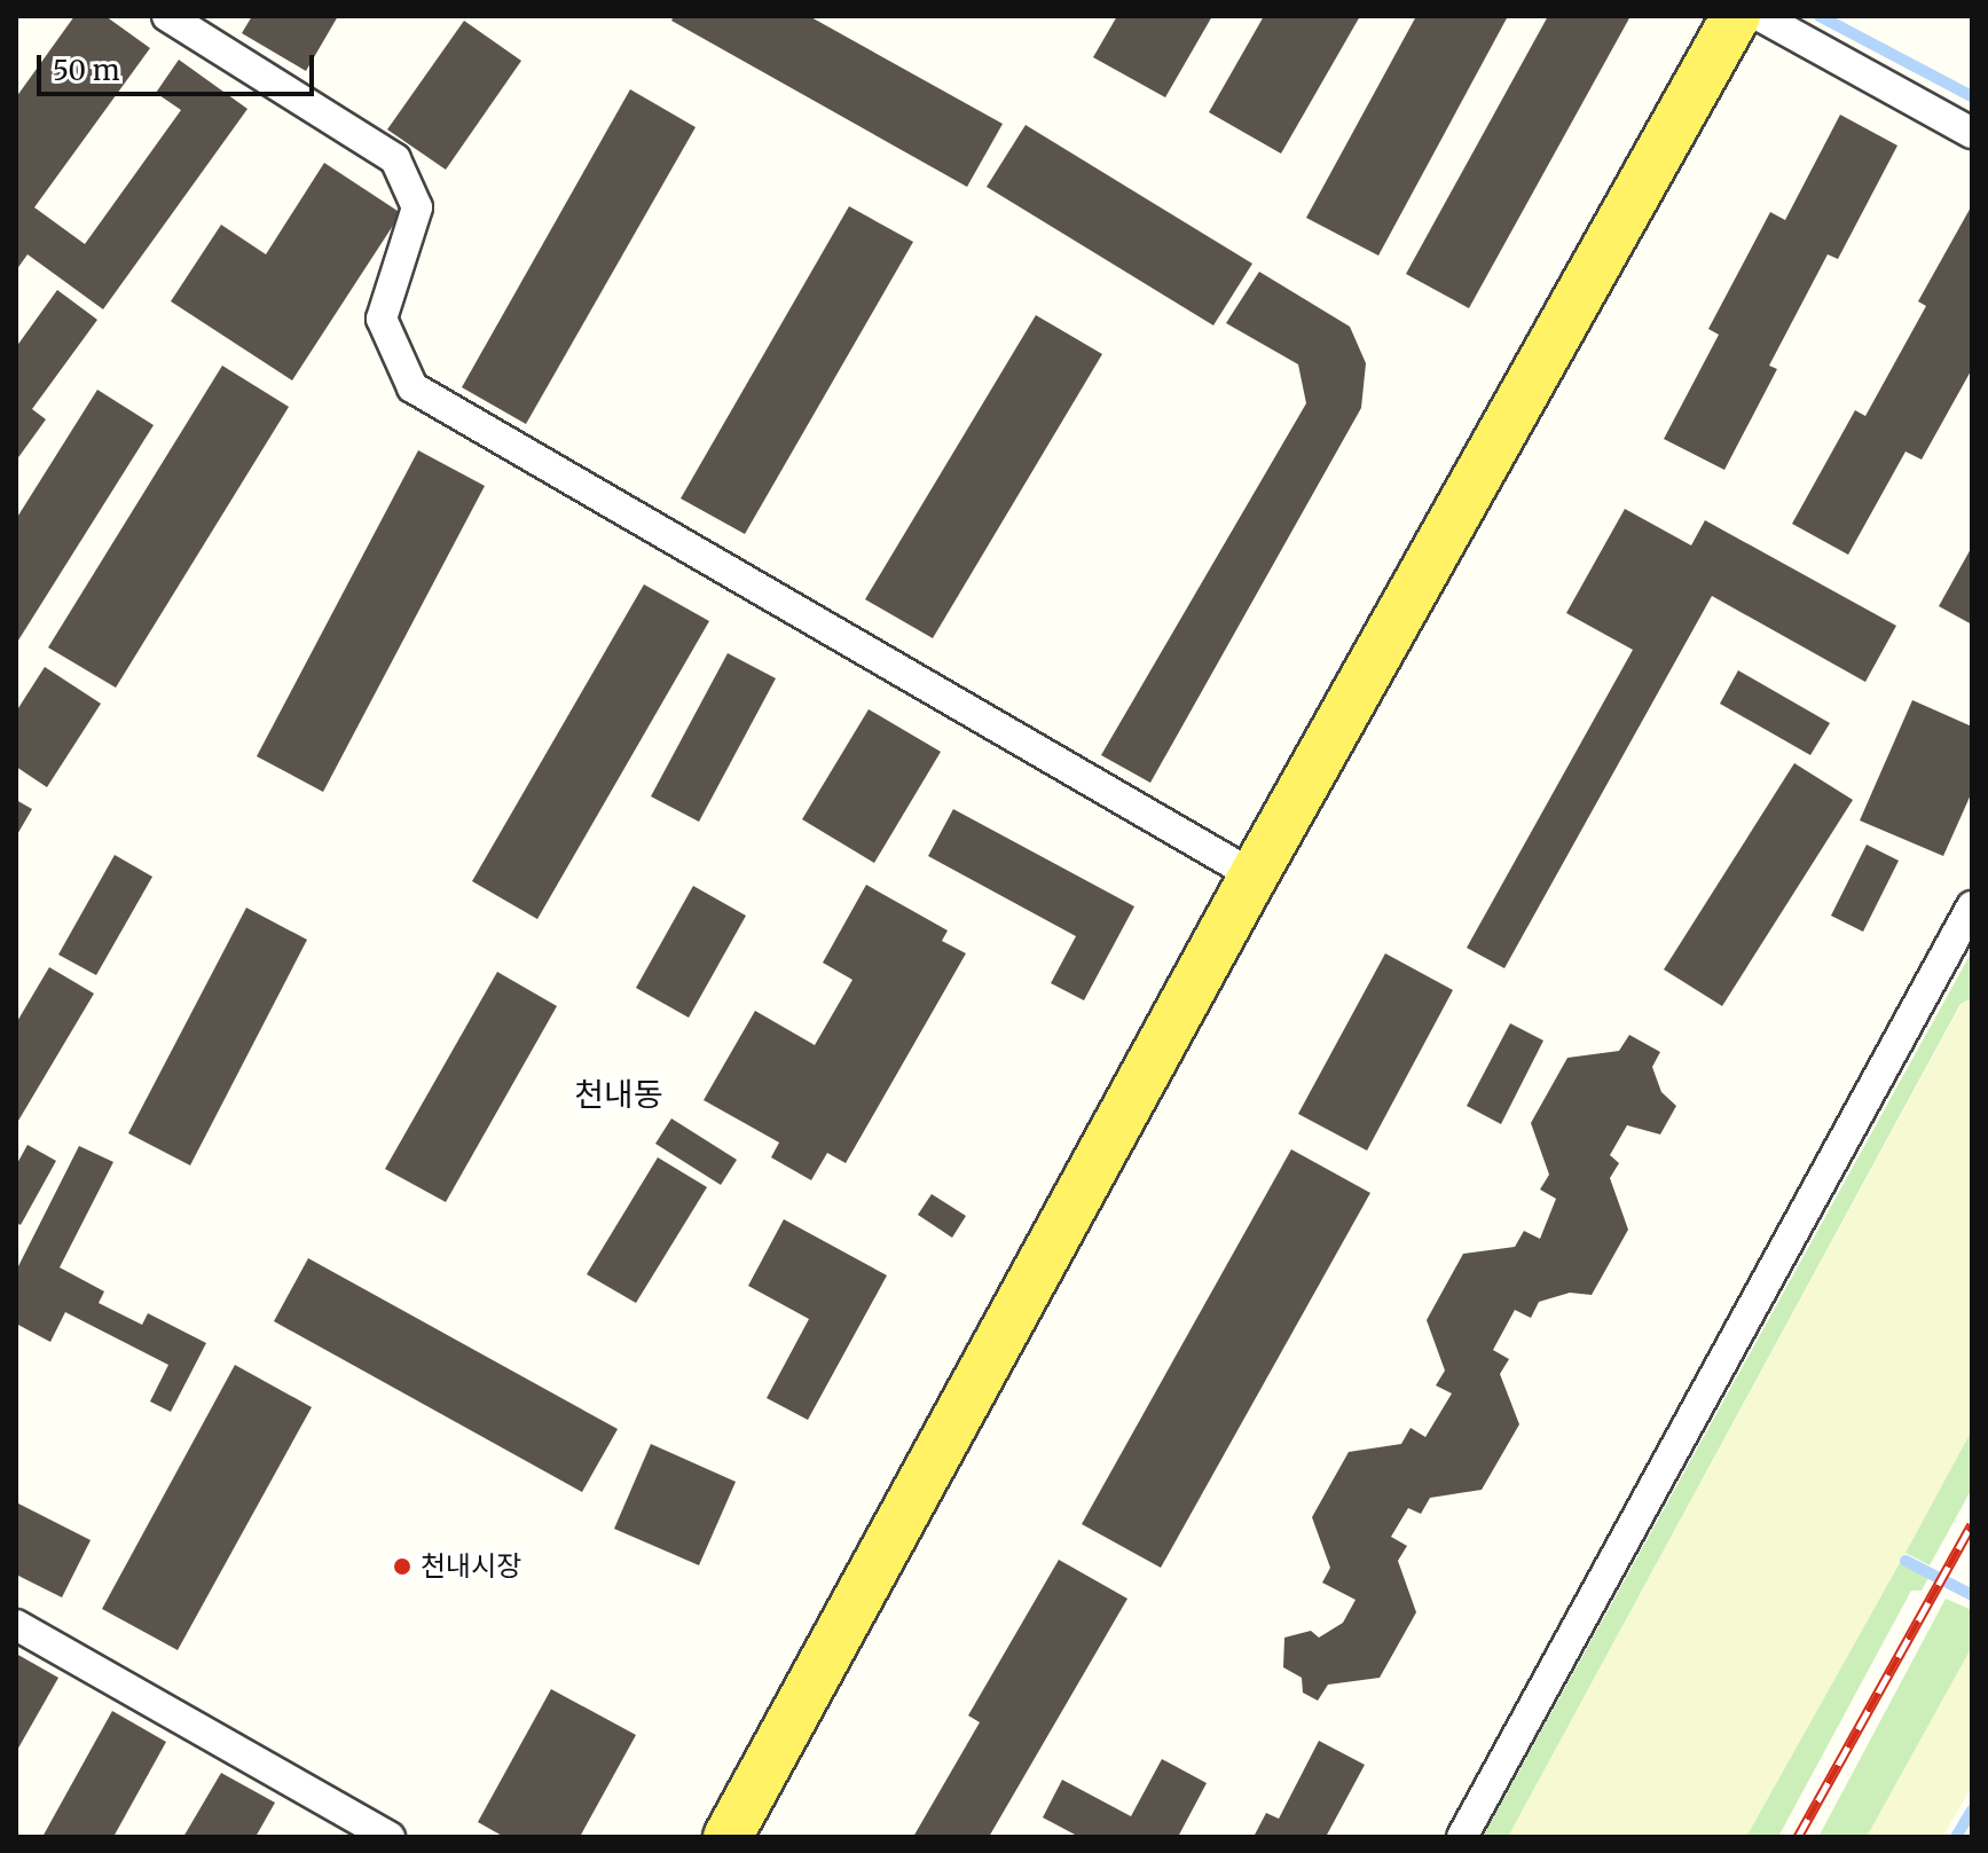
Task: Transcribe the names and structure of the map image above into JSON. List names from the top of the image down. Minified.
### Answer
{"districts":["천내동"],"places":["천내시장"],"scale_bar":"50 m"}
